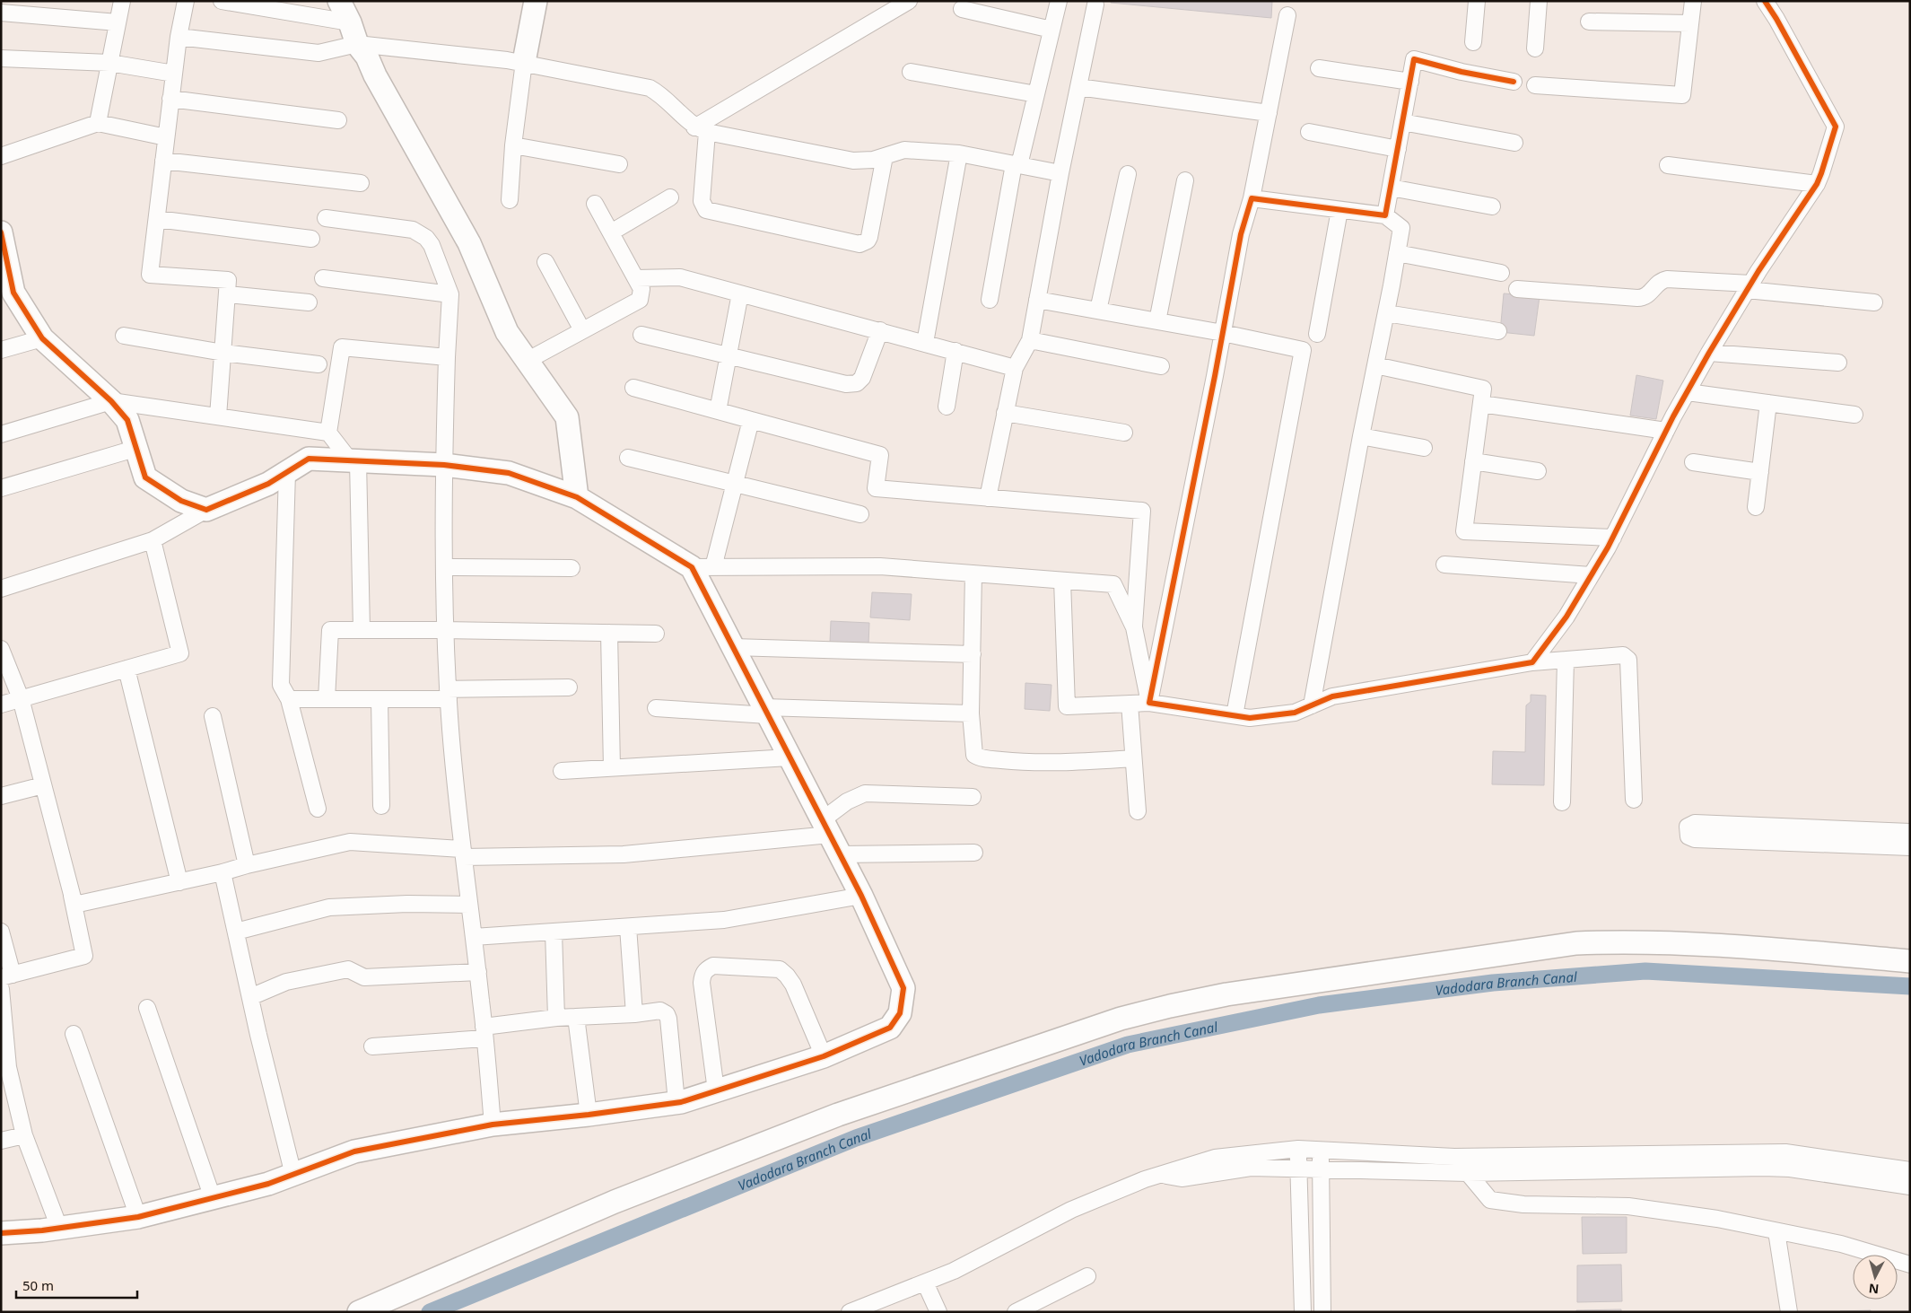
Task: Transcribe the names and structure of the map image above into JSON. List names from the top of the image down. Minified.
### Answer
{"water":["Vadodara Branch Canal"],"scale_bar":"50 m","north":"bottom"}
